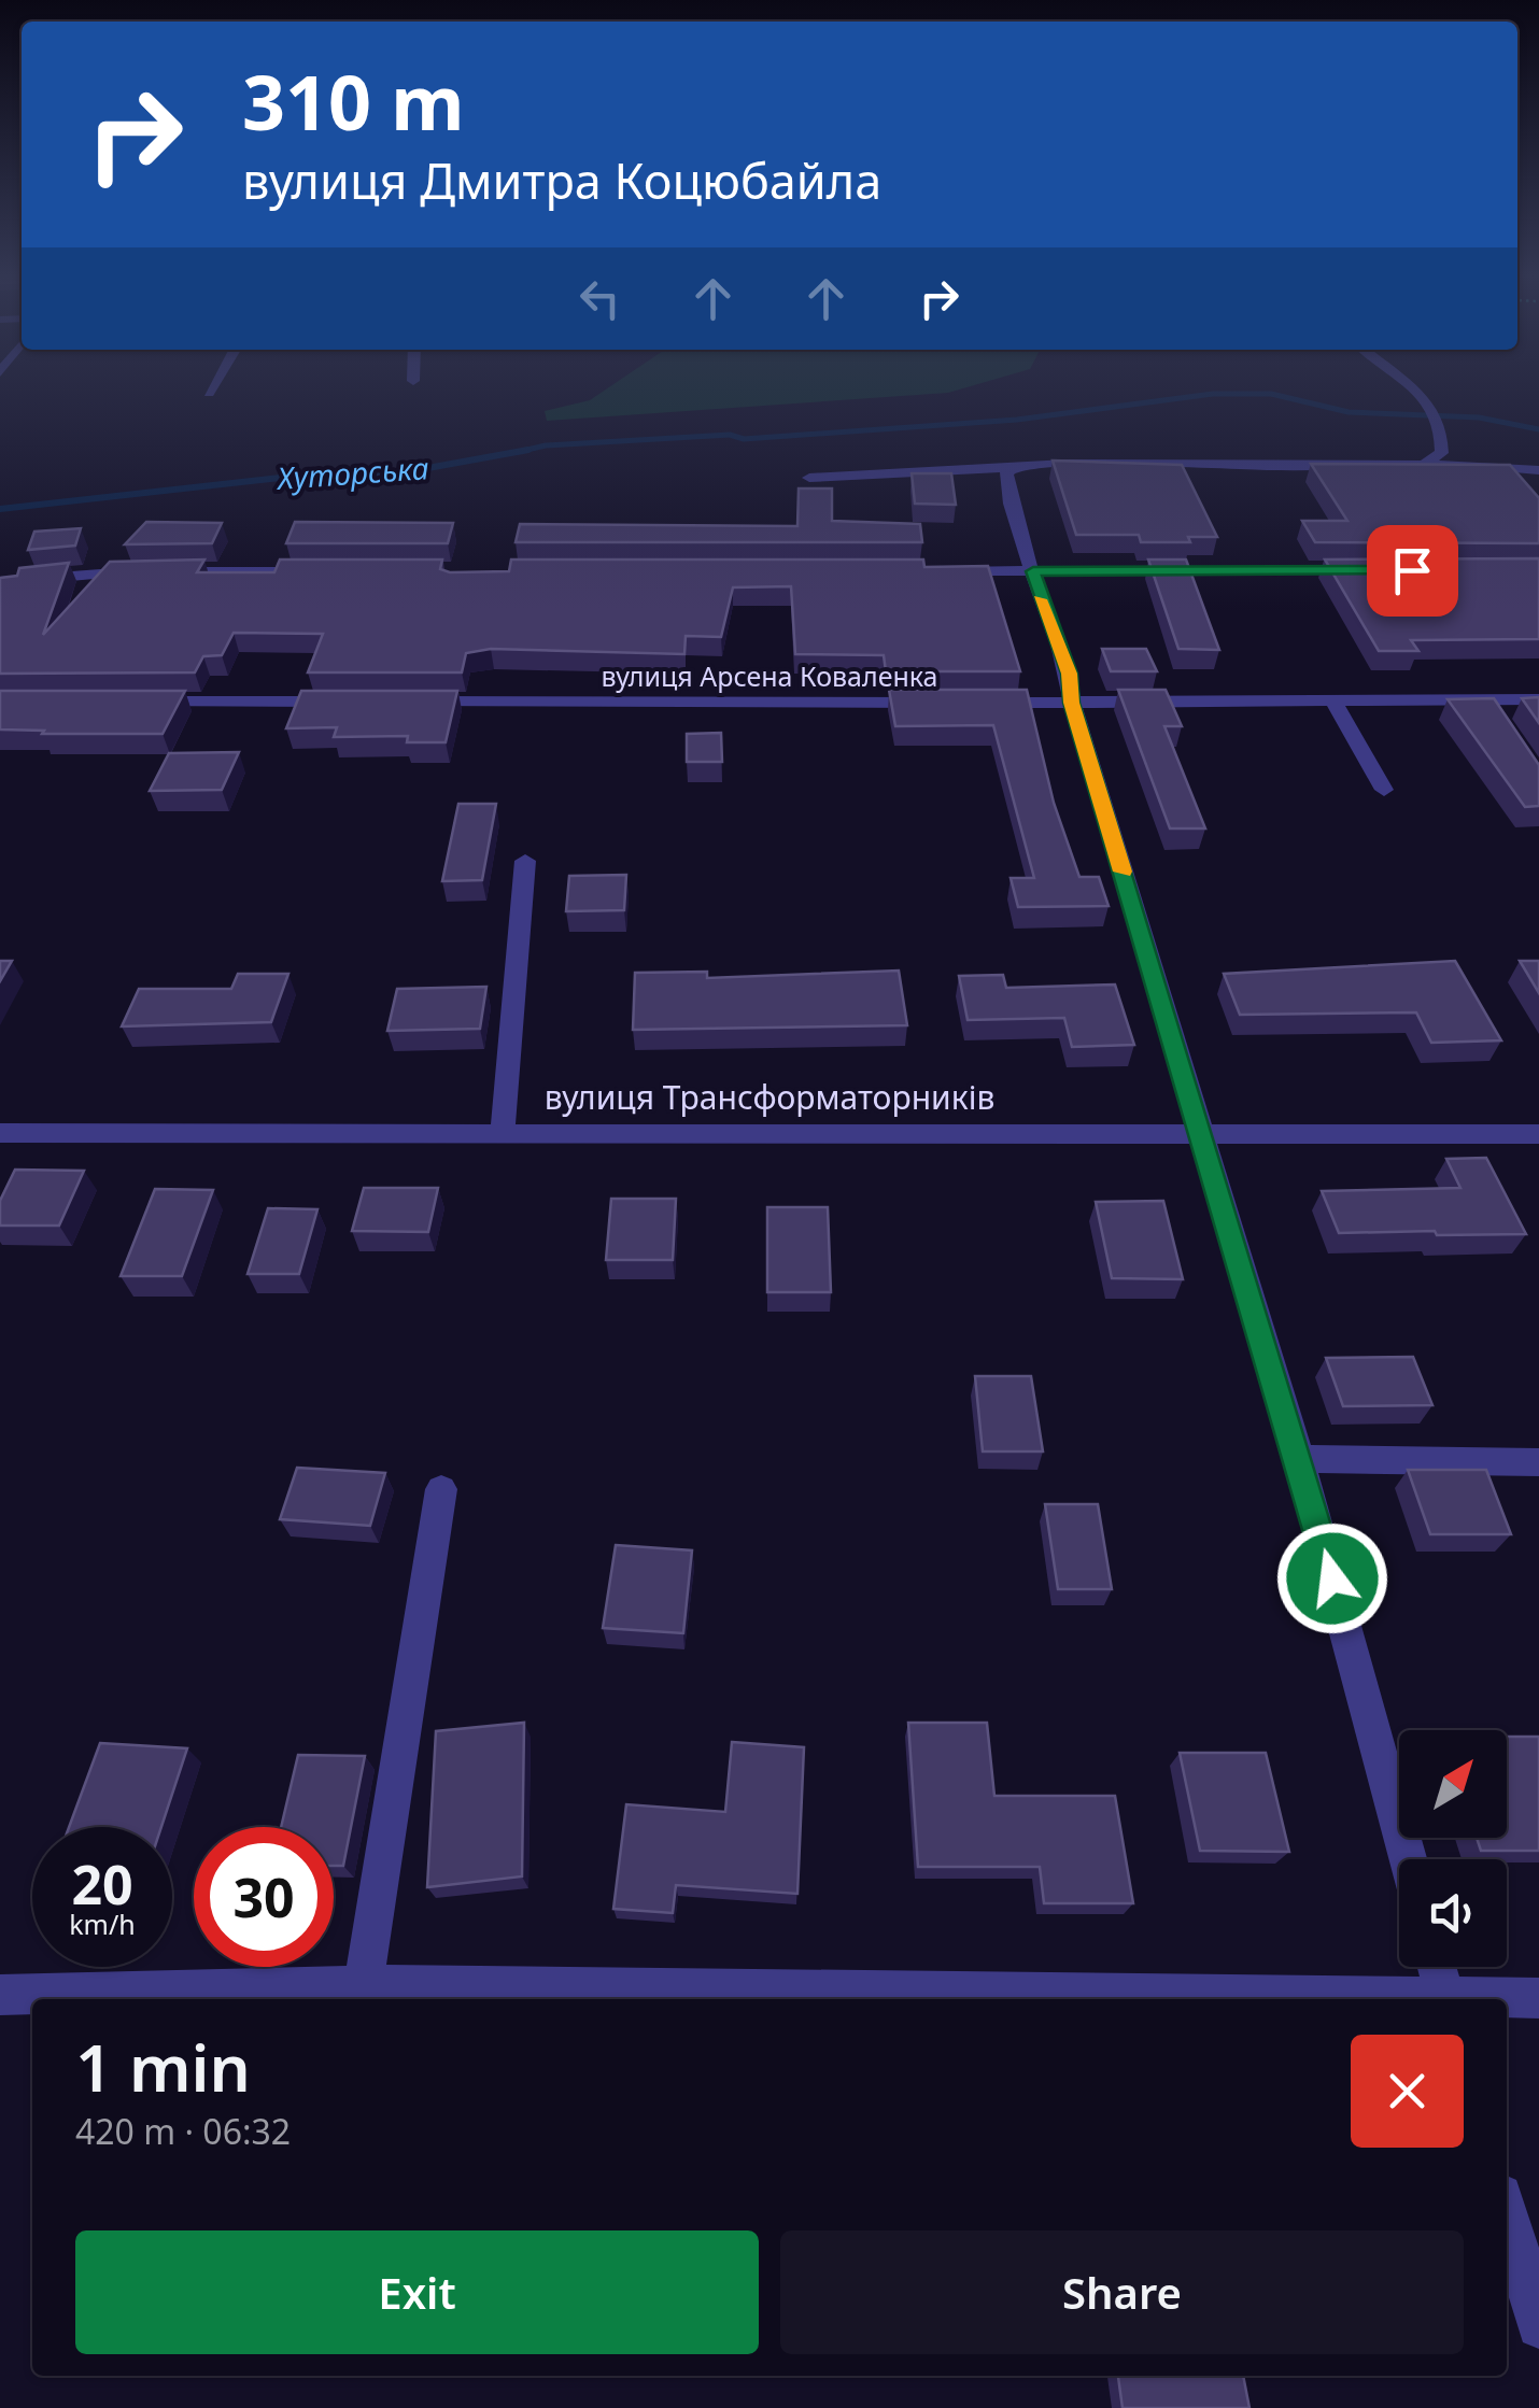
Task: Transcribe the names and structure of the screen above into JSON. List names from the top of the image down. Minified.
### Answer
{"streets":{"street":["вулиця Арсена Коваленка","вулиця Трансформаторників"]},"water":["Хуторська"],"north":"top right","page":{"turn":["310 m","вулиця Дмитра Коцюбайла"],"speed":"20 km/h","limit":"30","heading":["1 min","420 m · 06:32"],"buttons":["Exit","Share"]}}
